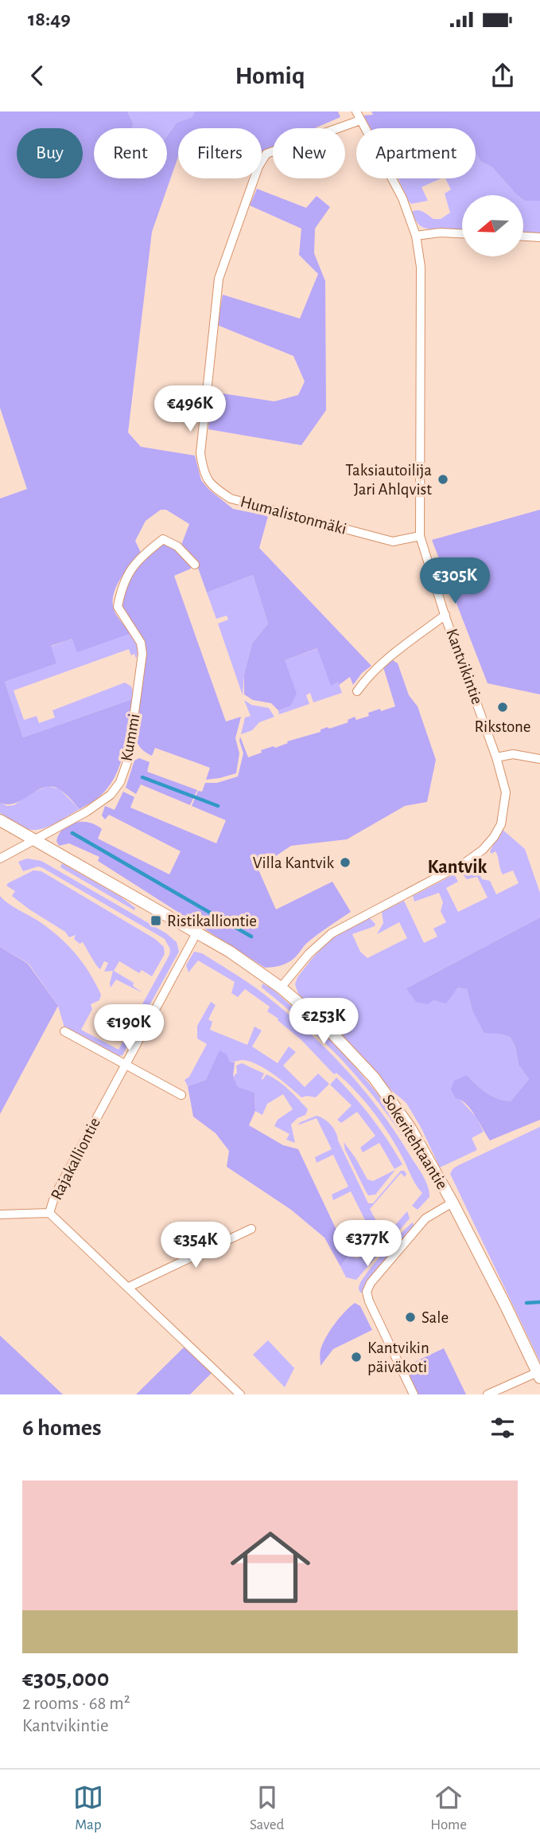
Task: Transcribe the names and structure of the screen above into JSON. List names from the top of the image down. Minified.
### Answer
{"streets":{"street":["Humalistonmäki","Kantvikintie","Kummi","Sokeritehtaantie","Rajakalliontie"]},"crossings":[["Humalistonmäki","Kantvikintie"],["Kantvikintie","Sokeritehtaantie"],["Kummi","Sokeritehtaantie"],["Sokeritehtaantie","Rajakalliontie"]],"districts":["Kantvik"],"places":{"other":["Taksiautoilija Jari Ahlqvist","Rikstone","Villa Kantvik","Sale","Kantvikin päiväkoti"],"transit":["Ristikalliontie"]},"north":"left","page":{"status":"18:49","header":"Homiq","chip":["Buy","Rent","Filters","New","Apartment"],"price":["€496K","€305K","€253K","€190K","€377K","€354K"],"heading":"6 homes","list":[{"name":"€305,000","note":"2 rooms · 68 m² · Kantvikintie"}],"tabs":["Map","Saved","Home"]}}
